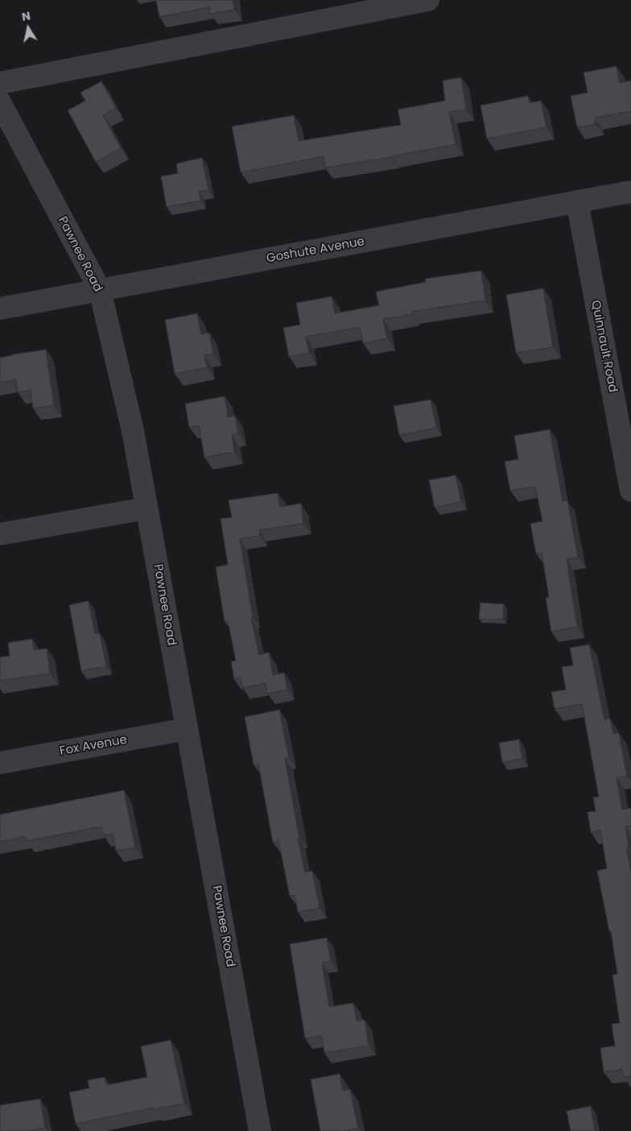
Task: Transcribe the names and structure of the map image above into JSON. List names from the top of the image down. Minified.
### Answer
{"streets":{"street":["Goshute Avenue","Pawnee Road","Quinnault Road","Fox Avenue"]},"crossings":[["Goshute Avenue","Pawnee Road"],["Goshute Avenue","Quinnault Road"],["Pawnee Road","Fox Avenue"]],"north":"top"}
